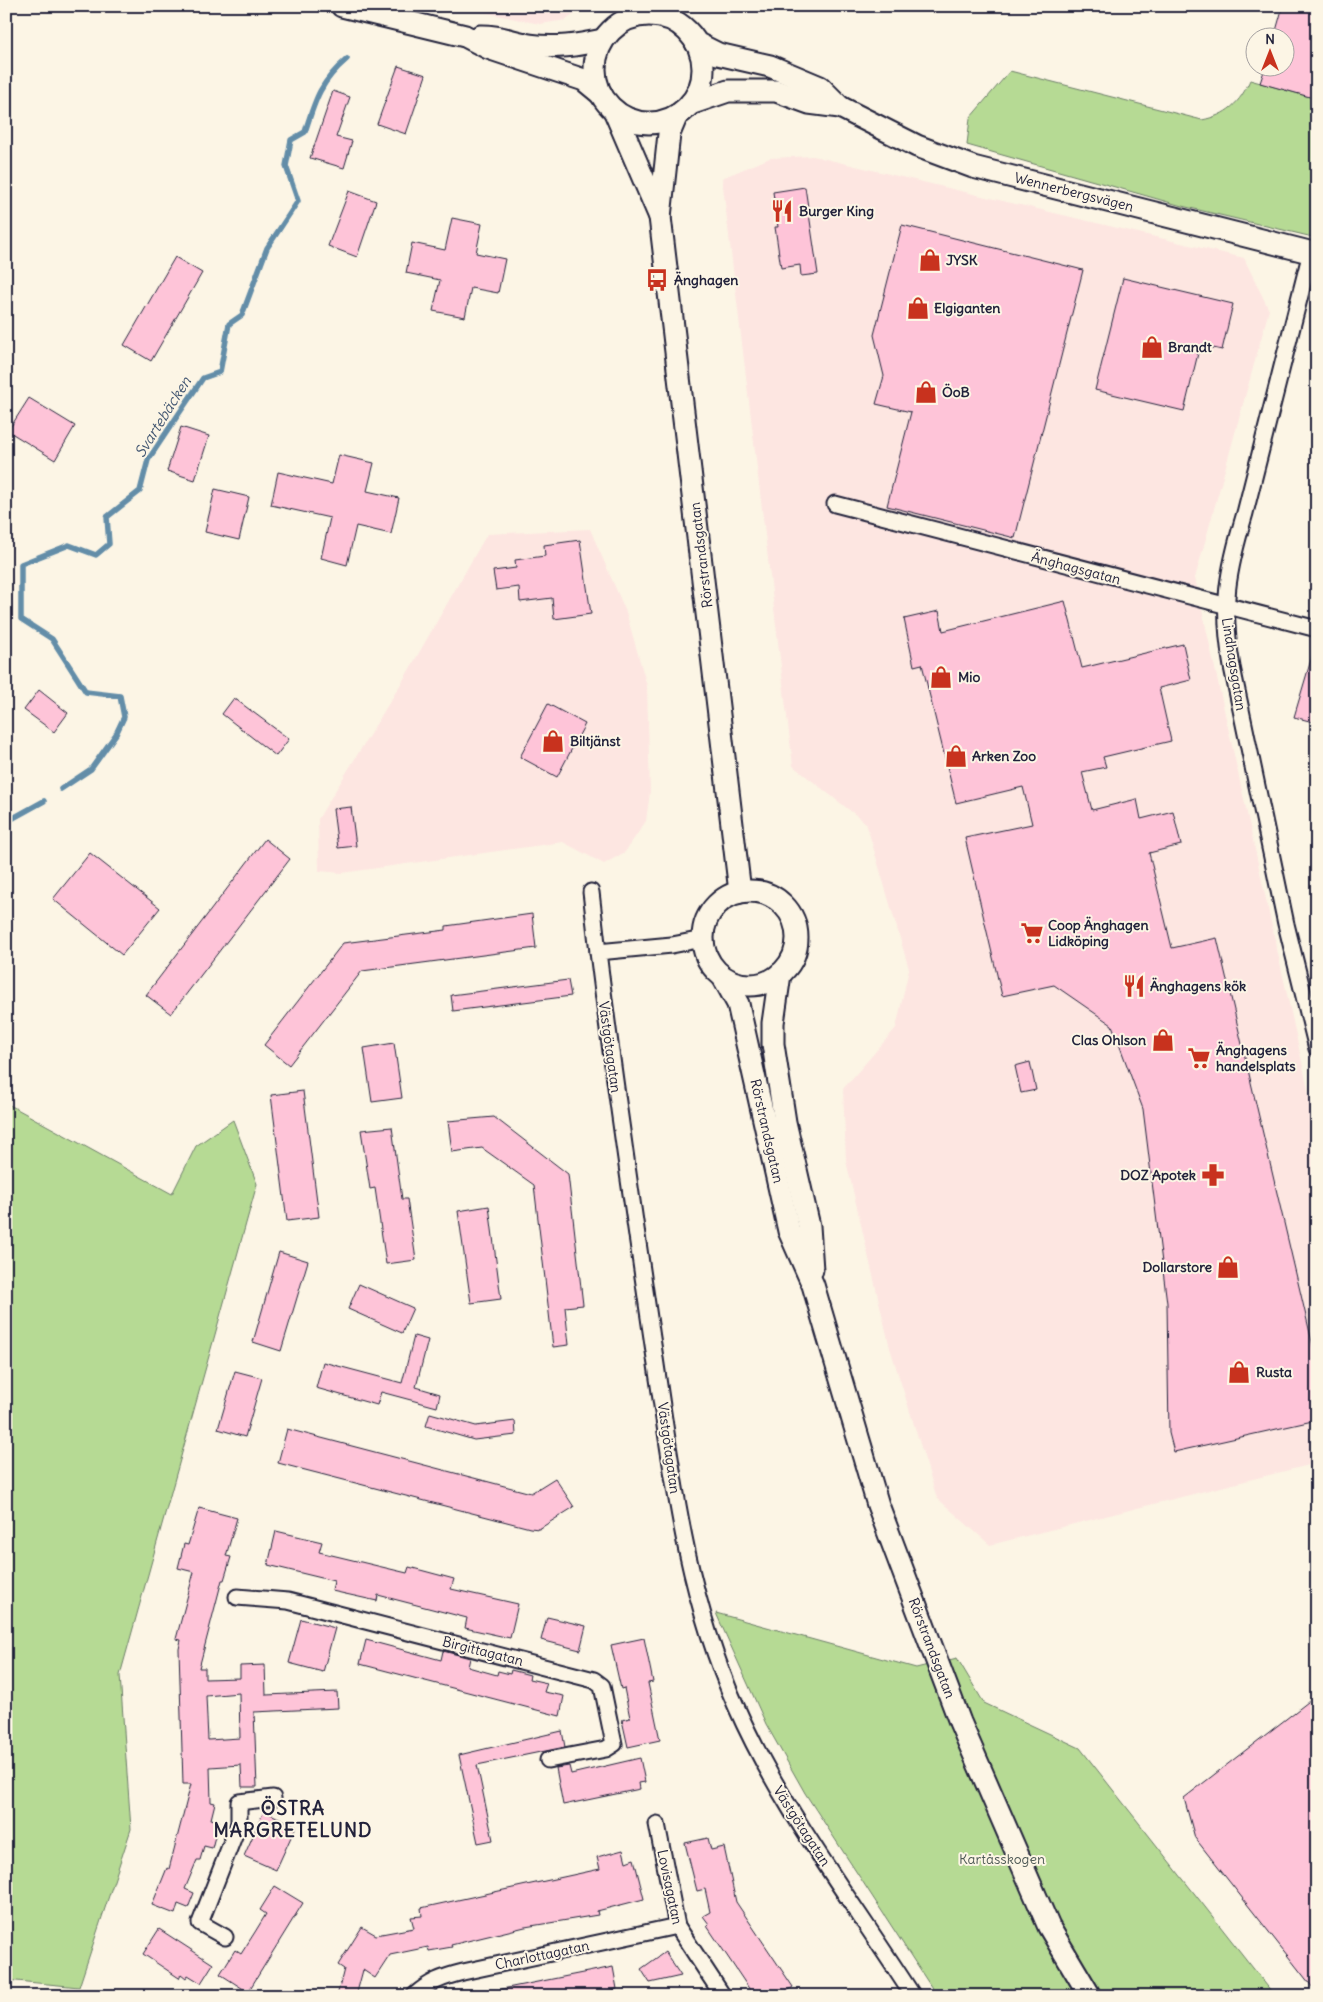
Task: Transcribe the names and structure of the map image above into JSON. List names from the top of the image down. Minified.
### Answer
{"streets":{"main road":["Wennerbergsvägen","Rörstrandsgatan"],"street":["Änghagsgatan","Lindhagsgatan","Västgötagatan","Birgittagatan","Lovisagatan","Charlottagatan"]},"crossings":[["Wennerbergsvägen","Rörstrandsgatan"],["Wennerbergsvägen","Lindhagsgatan"],["Änghagsgatan","Lindhagsgatan"],["Lovisagatan","Charlottagatan"]],"districts":["ÖSTRA MARGRETELUND"],"water":["Svartebäcken"],"parks":["Kartåsskogen"],"places":{"restaurant":["Burger King","Änghagens kök"],"shop":["JYSK","Elgiganten","Brandt","ÖoB","Mio","Biltjänst","Arken Zoo","Clas Ohlson","Dollarstore","Rusta"],"bus stop":["Änghagen"],"supermarket":["Coop Änghagen Lidköping","Änghagens handelsplats"],"pharmacy":["DOZ Apotek"]},"north":"top"}
